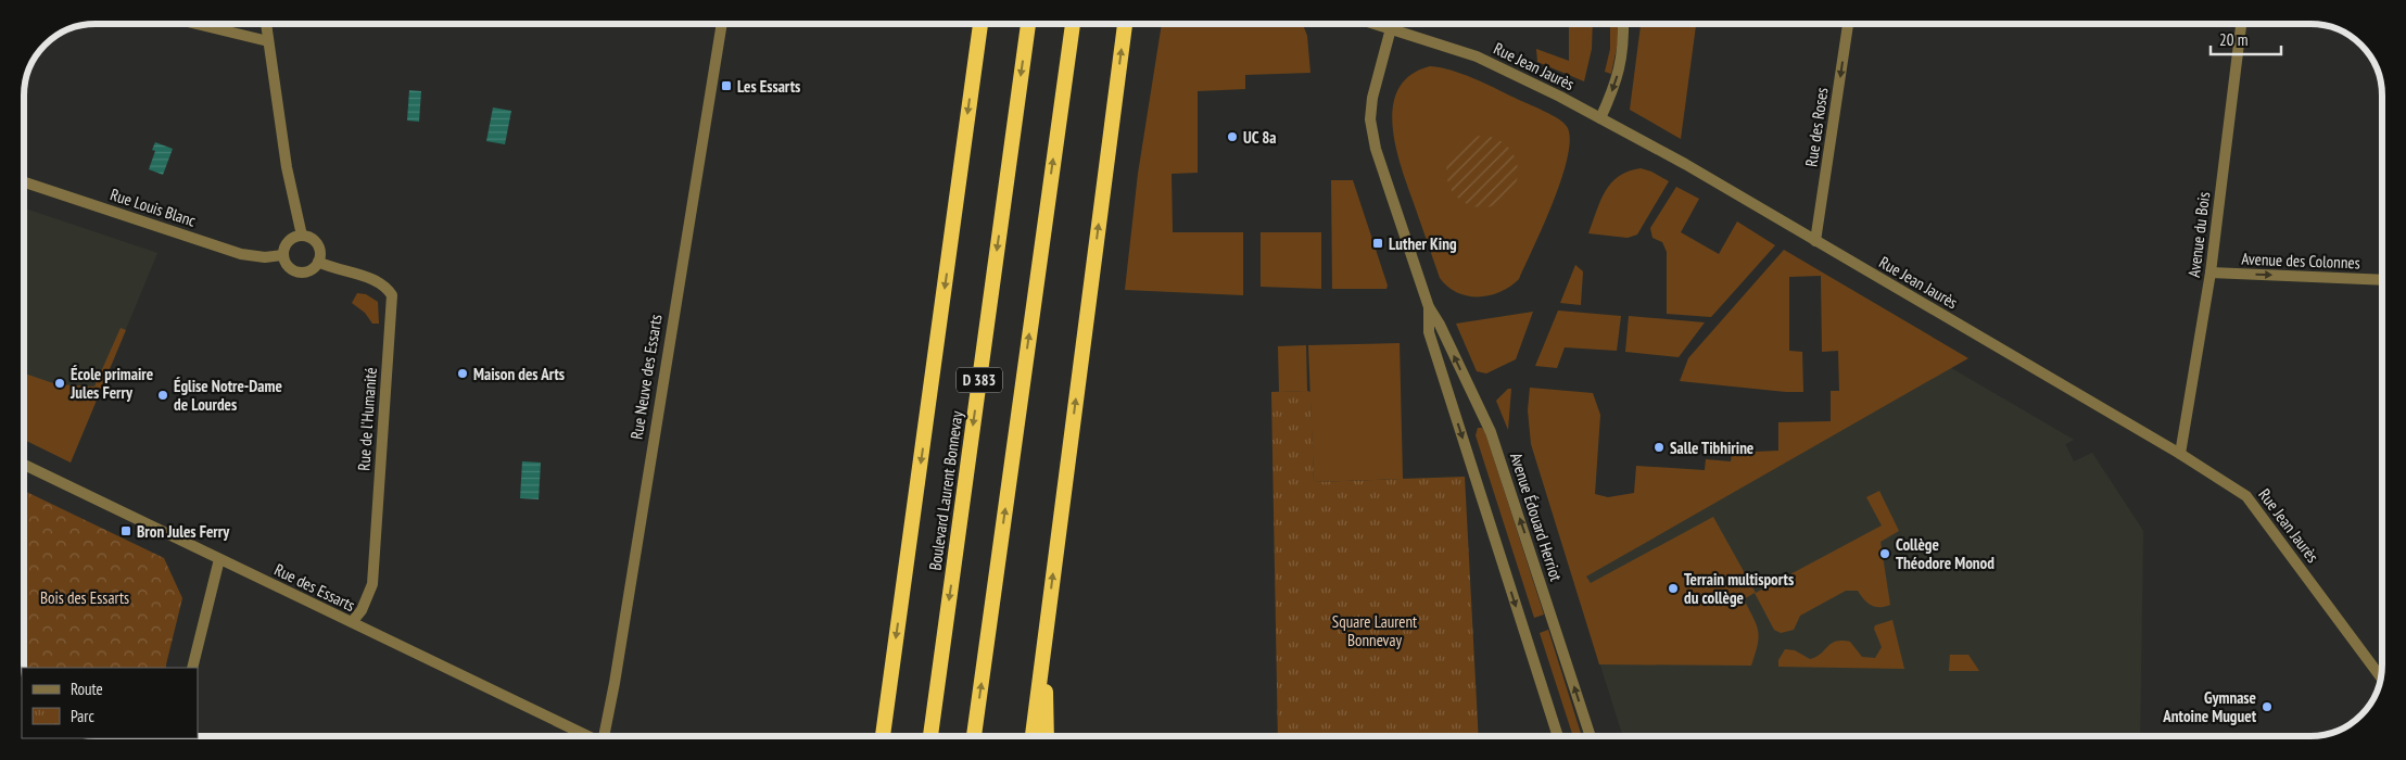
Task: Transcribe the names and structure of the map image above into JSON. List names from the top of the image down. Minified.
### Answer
{"streets":{"highway":["D 383","Boulevard Laurent Bonnevay"],"street":["Rue Jean Jaurès","Rue des Roses","Rue Louis Blanc","Avenue du Bois","Avenue des Colonnes","Rue Neuve des Essarts","Rue de l'Humanité","Avenue Édouard Herriot","Rue des Essarts"]},"crossings":[["Rue Jean Jaurès","Rue des Roses"],["Rue Jean Jaurès","Avenue du Bois"],["Rue Jean Jaurès","Avenue Édouard Herriot"],["Rue Louis Blanc","Rue de l'Humanité"],["Avenue du Bois","Avenue des Colonnes"],["Rue de l'Humanité","Rue des Essarts"]],"one_way":["Rue des Roses","Avenue des Colonnes"],"parks":["Bois des Essarts","Square Laurent Bonnevay"],"places":{"transit":["Les Essarts","Luther King","Bron Jules Ferry"],"other":["UC 8a","Maison des Arts","École primaire Jules Ferry","Église Notre-Dame de Lourdes","Salle Tibhirine","Collège Théodore Monod","Terrain multisports du collège","Gymnase Antoine Muguet"]},"legend":["Route","Parc"],"scale_bar":"20 m"}
